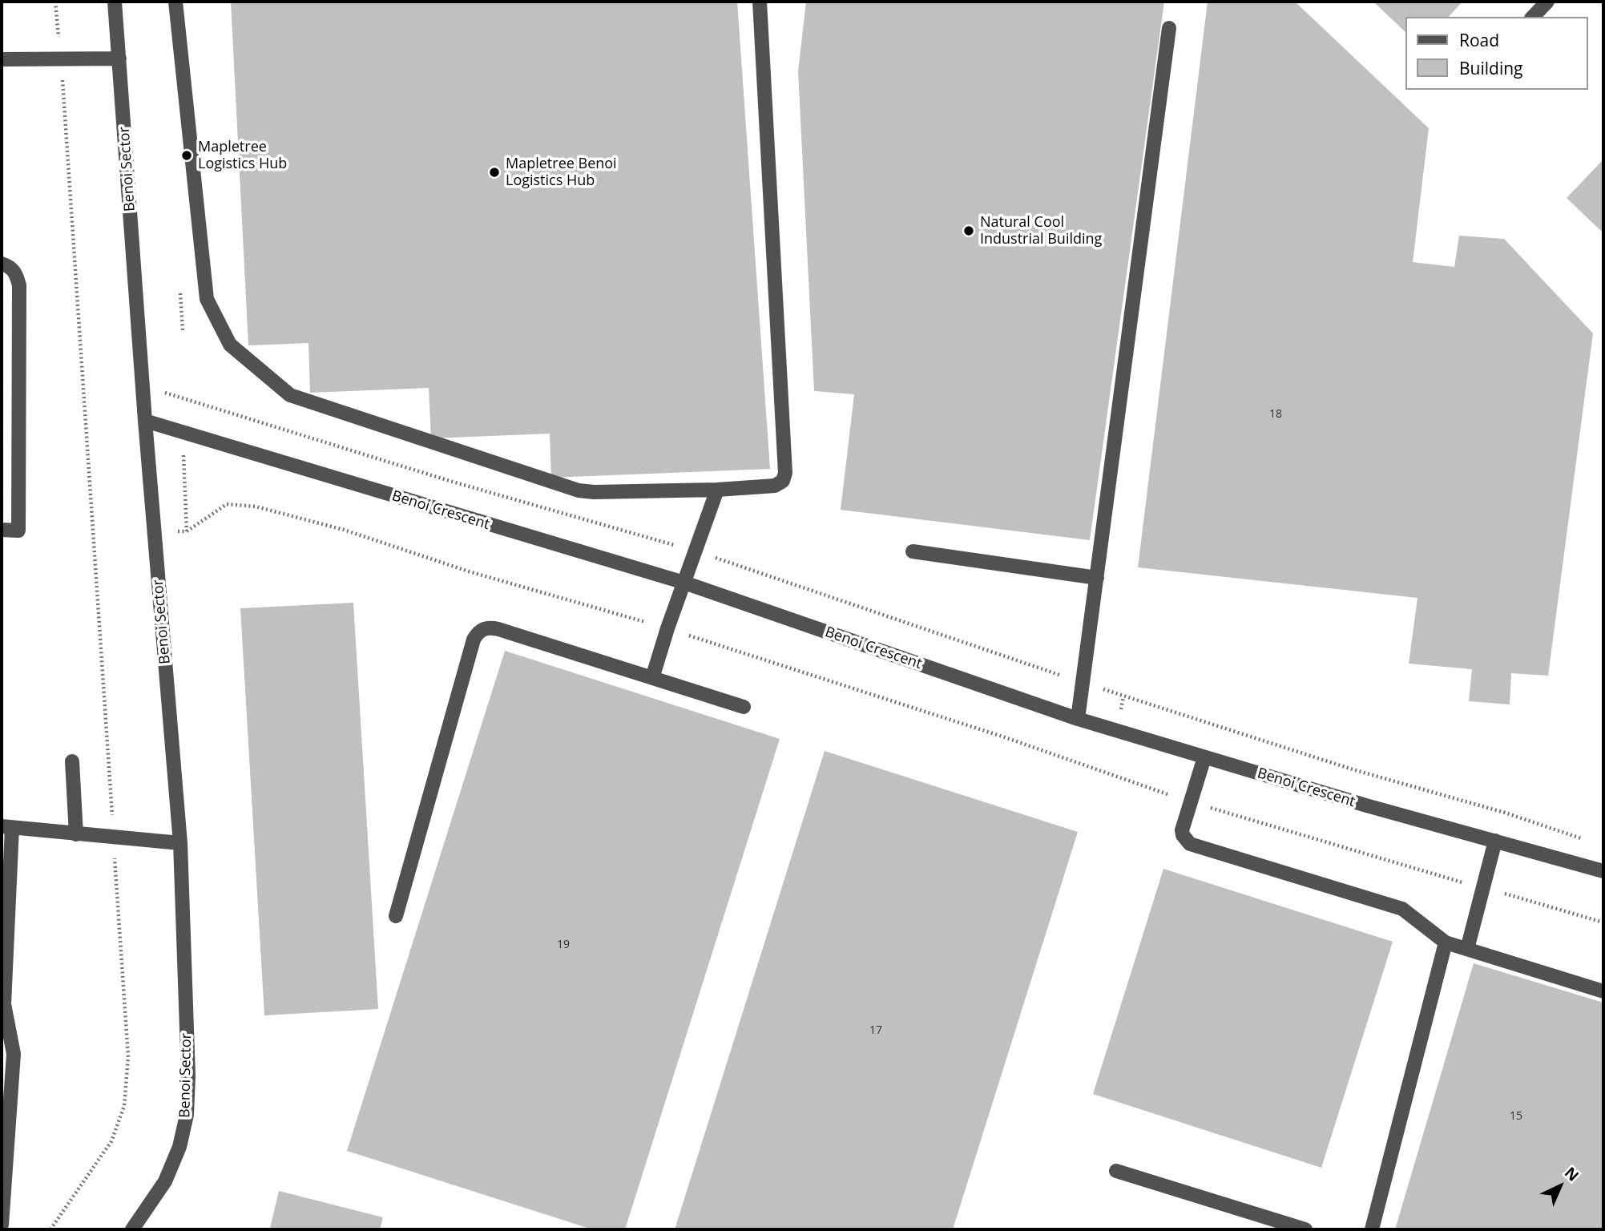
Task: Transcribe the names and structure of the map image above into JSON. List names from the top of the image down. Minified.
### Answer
{"streets":{"street":["Benoi Sector","Benoi Crescent"]},"crossings":[["Benoi Sector","Benoi Crescent"]],"places":["Mapletree Logistics Hub","Mapletree Benoi Logistics Hub","Natural Cool Industrial Building"],"house_numbers":["18","19","17","15"],"legend":["Road","Building"],"north":"top right"}
